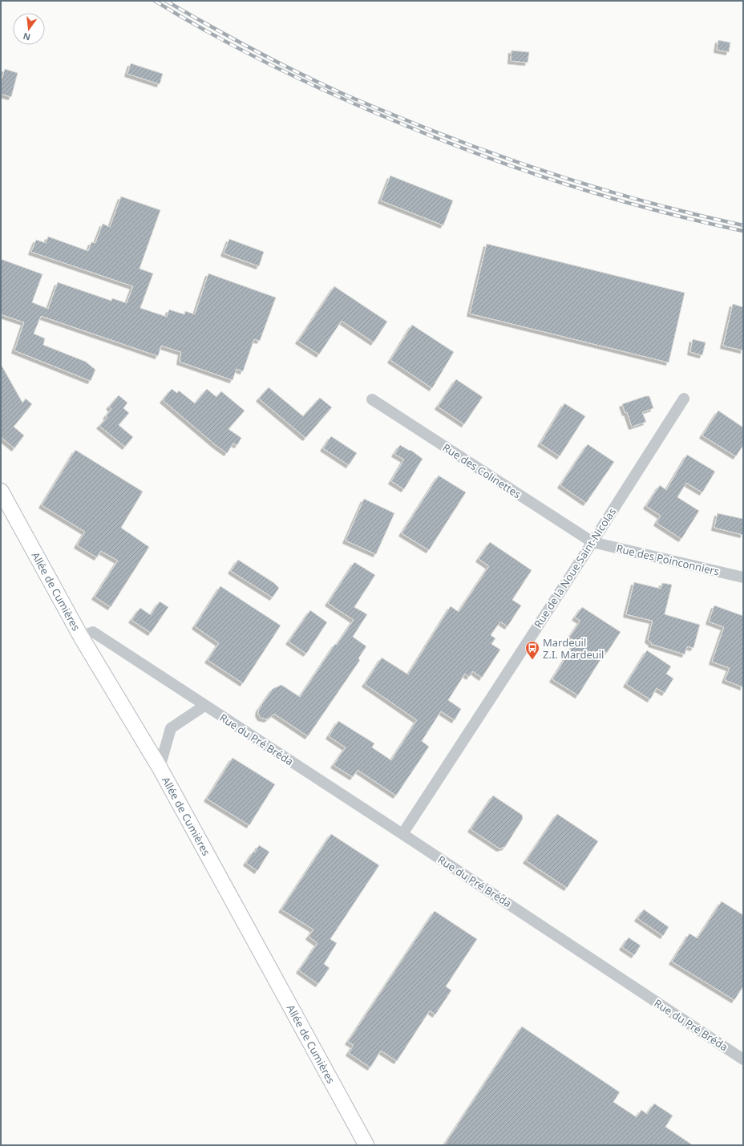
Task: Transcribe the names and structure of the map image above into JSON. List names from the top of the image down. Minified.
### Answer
{"streets":{"main road":["Allée de Cumières"],"street":["Rue des Colinettes","Rue des Poinconniers","Rue de la Noue Saint-Nicolas","Rue du Pré Bréda"]},"crossings":[["Rue des Colinettes","Rue des Poinconniers"],["Rue des Colinettes","Rue de la Noue Saint-Nicolas"],["Rue des Poinconniers","Rue de la Noue Saint-Nicolas"],["Rue de la Noue Saint-Nicolas","Rue du Pré Bréda"],["Allée de Cumières","Rue du Pré Bréda"]],"places":{"bus stop":["Mardeuil Z.I. Mardeuil"]},"north":"bottom"}
